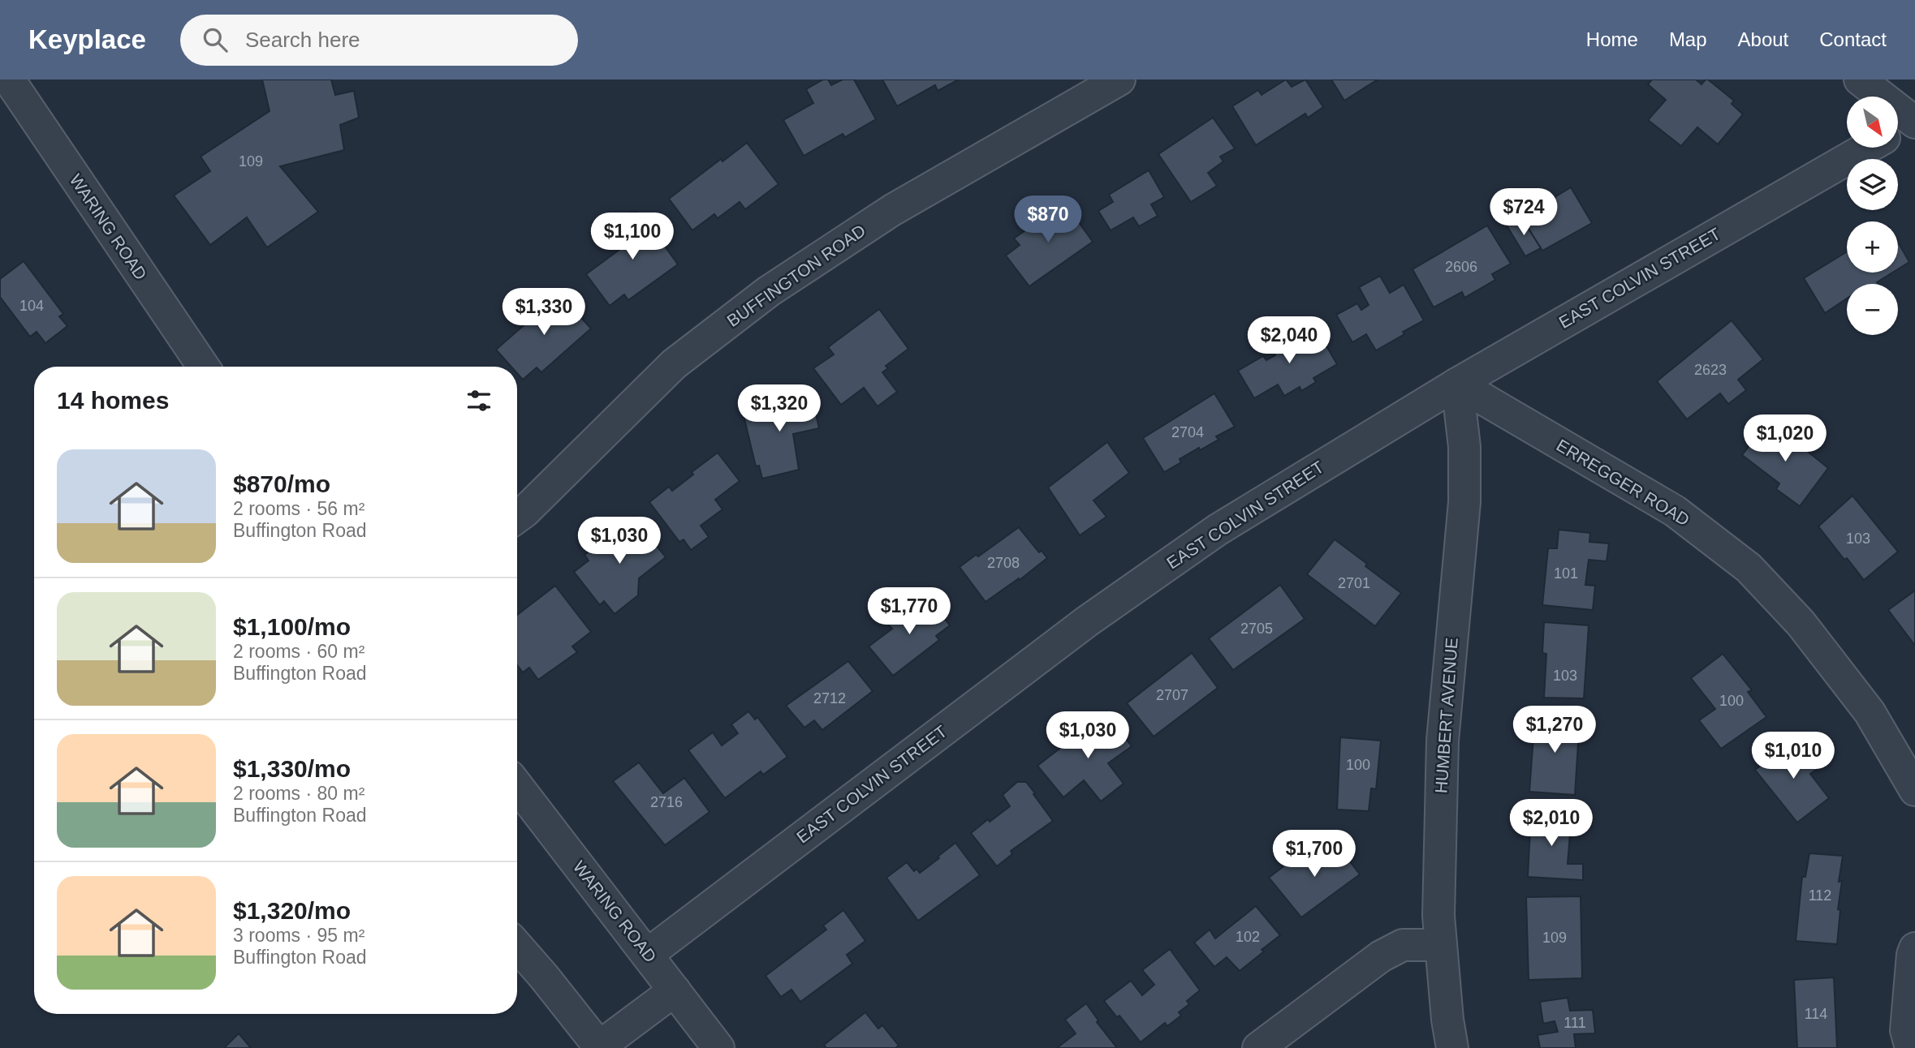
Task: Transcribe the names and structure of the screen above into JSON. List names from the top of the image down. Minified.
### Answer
{"streets":{"street":["WARING ROAD","BUFFINGTON ROAD","EAST COLVIN STREET","ERREGGER ROAD","HUMBERT AVENUE"]},"crossings":[["WARING ROAD","EAST COLVIN STREET"],["EAST COLVIN STREET","ERREGGER ROAD"],["EAST COLVIN STREET","HUMBERT AVENUE"],["ERREGGER ROAD","HUMBERT AVENUE"]],"house_numbers":["109","2606","104","2623","2704","103","2708","101","2701","2705","103","2707","2712","100","100","2716","112","102","109","114","111"],"north":"bottom right","page":{"header":"Keyplace","search":"Search here","nav":["Home","Map","About","Contact"],"map_buttons":["+","−"],"price":["$724","$870","$1,100","$1,330","$2,040","$1,320","$1,020","$1,030","$1,770","$1,270","$1,030","$1,010","$2,010","$1,700"],"heading":"14 homes","list":[{"name":"$870/mo","note":"2 rooms · 56 m² · Buffington Road"},{"name":"$1,100/mo","note":"2 rooms · 60 m² · Buffington Road"},{"name":"$1,330/mo","note":"2 rooms · 80 m² · Buffington Road"},{"name":"$1,320/mo","note":"3 rooms · 95 m² · Buffington Road"}]}}
